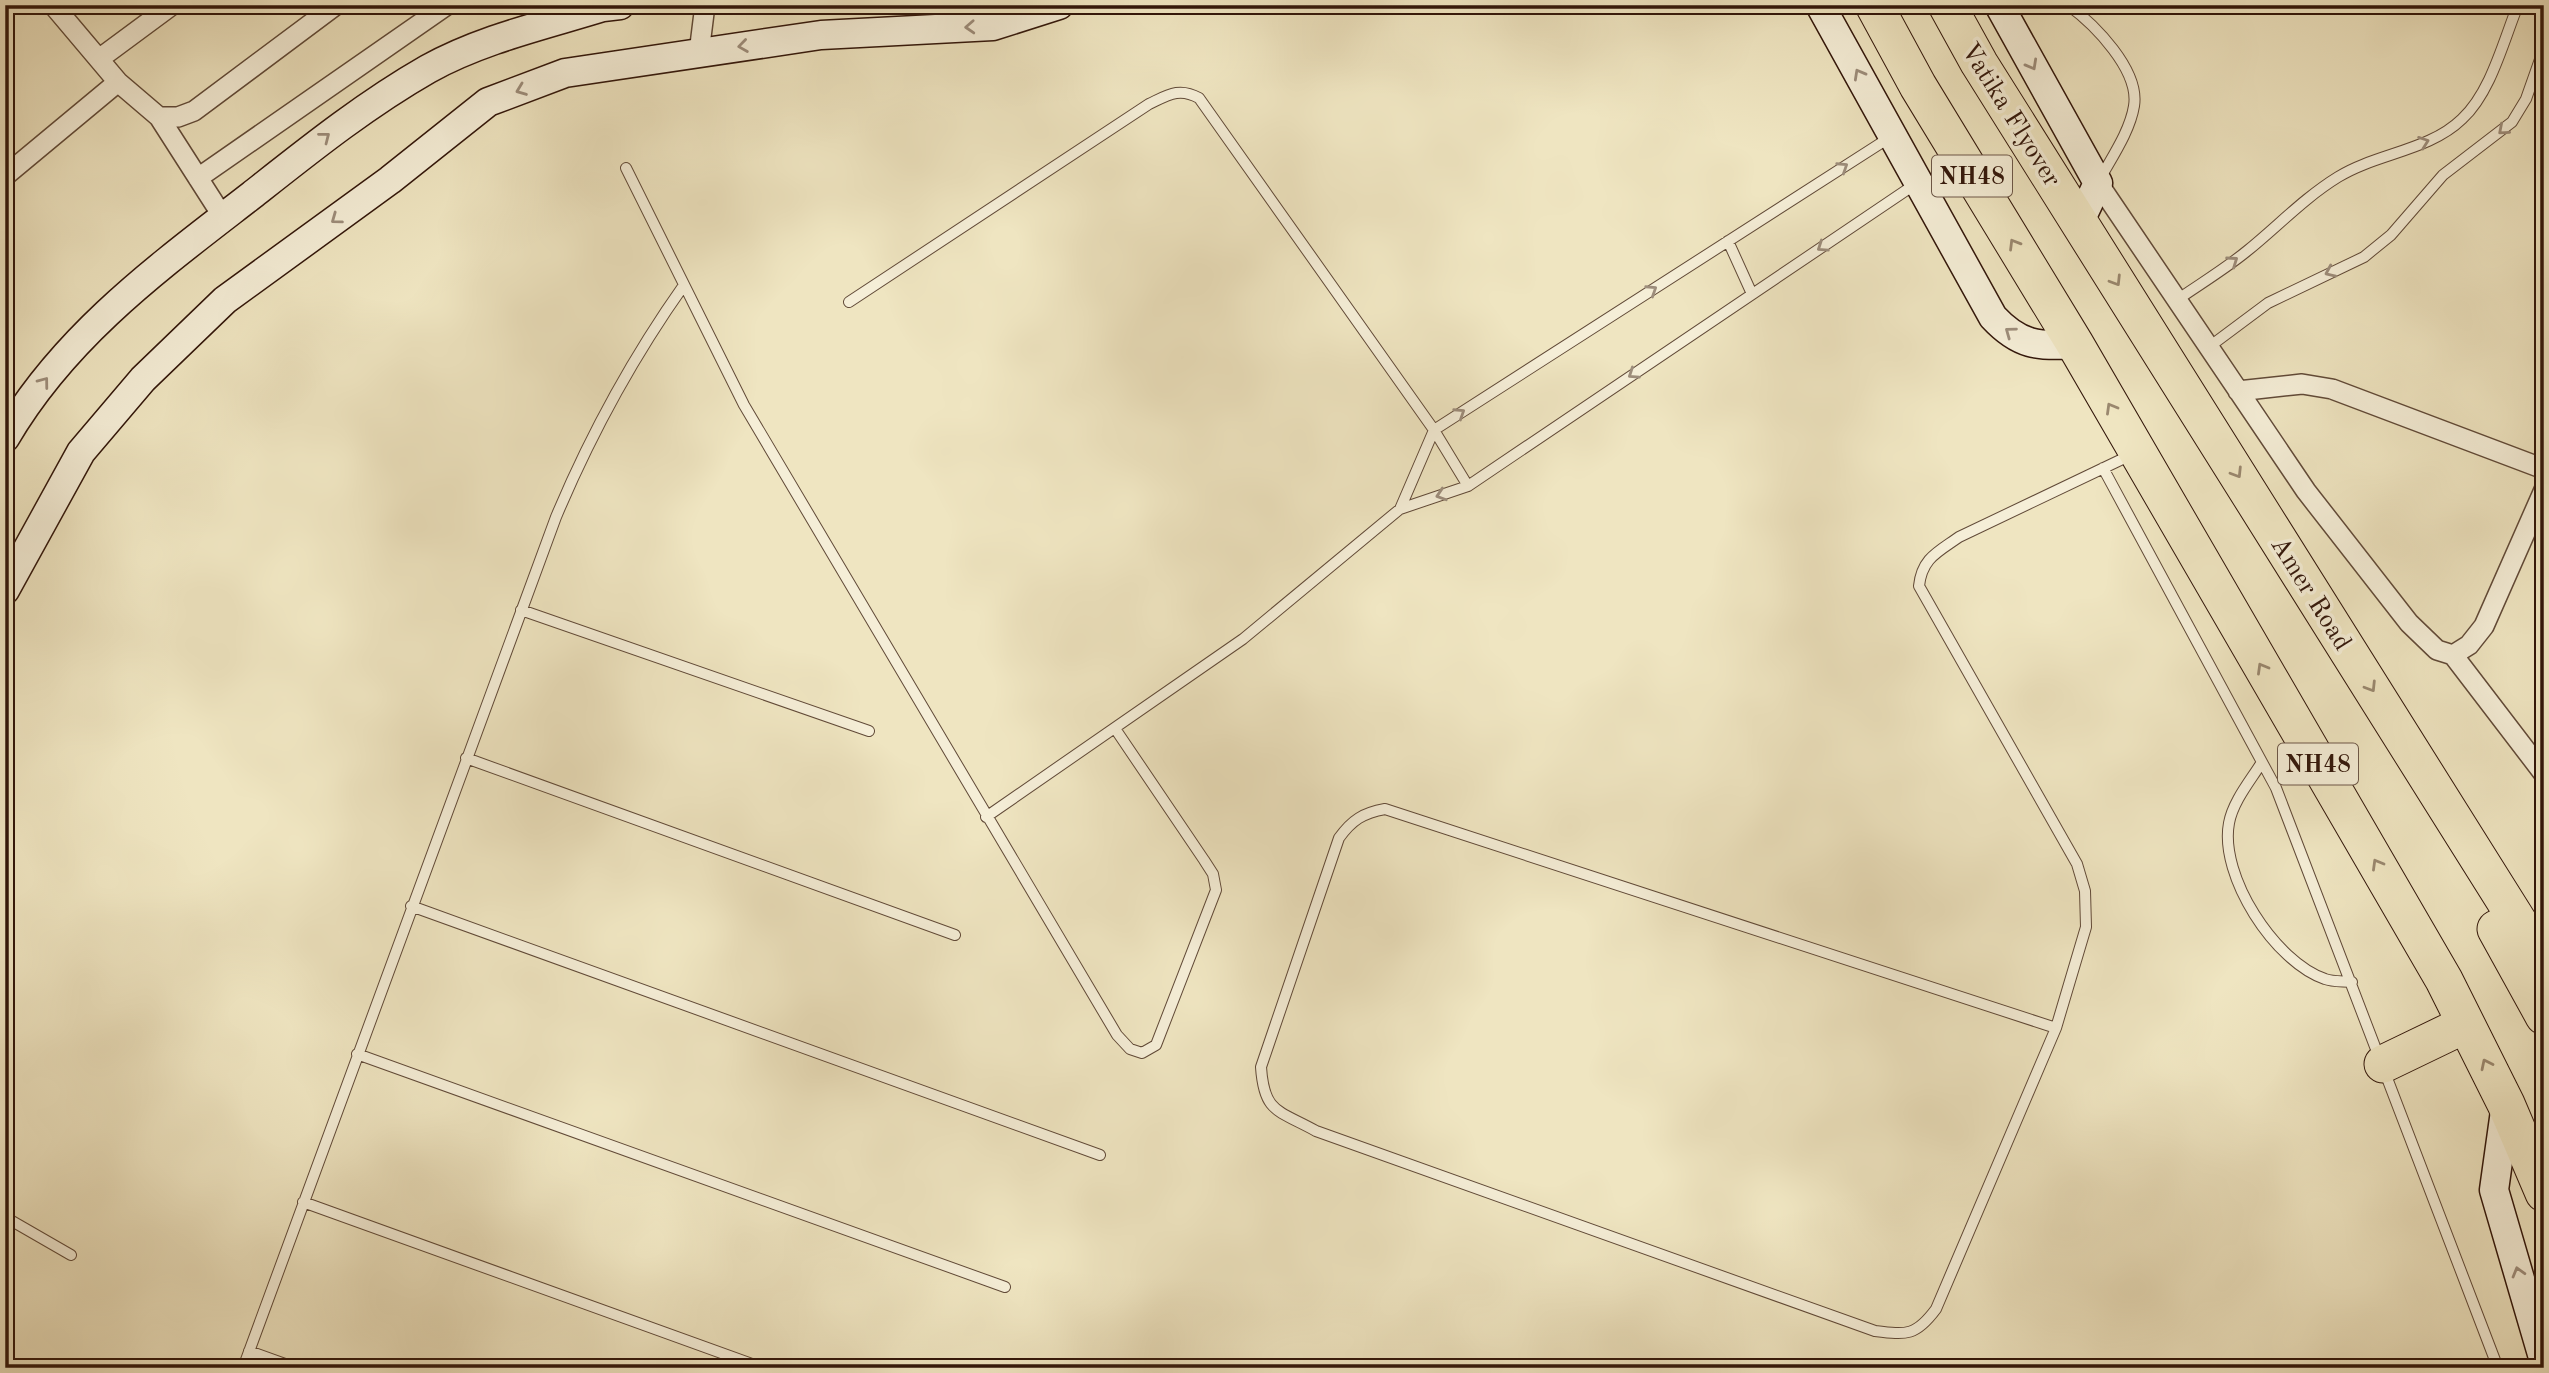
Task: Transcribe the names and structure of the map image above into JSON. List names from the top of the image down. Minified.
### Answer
{"streets":{"highway":["Vatika Flyover","NH48","Amer Road"]},"crossings":[["Vatika Flyover","Amer Road"]]}
